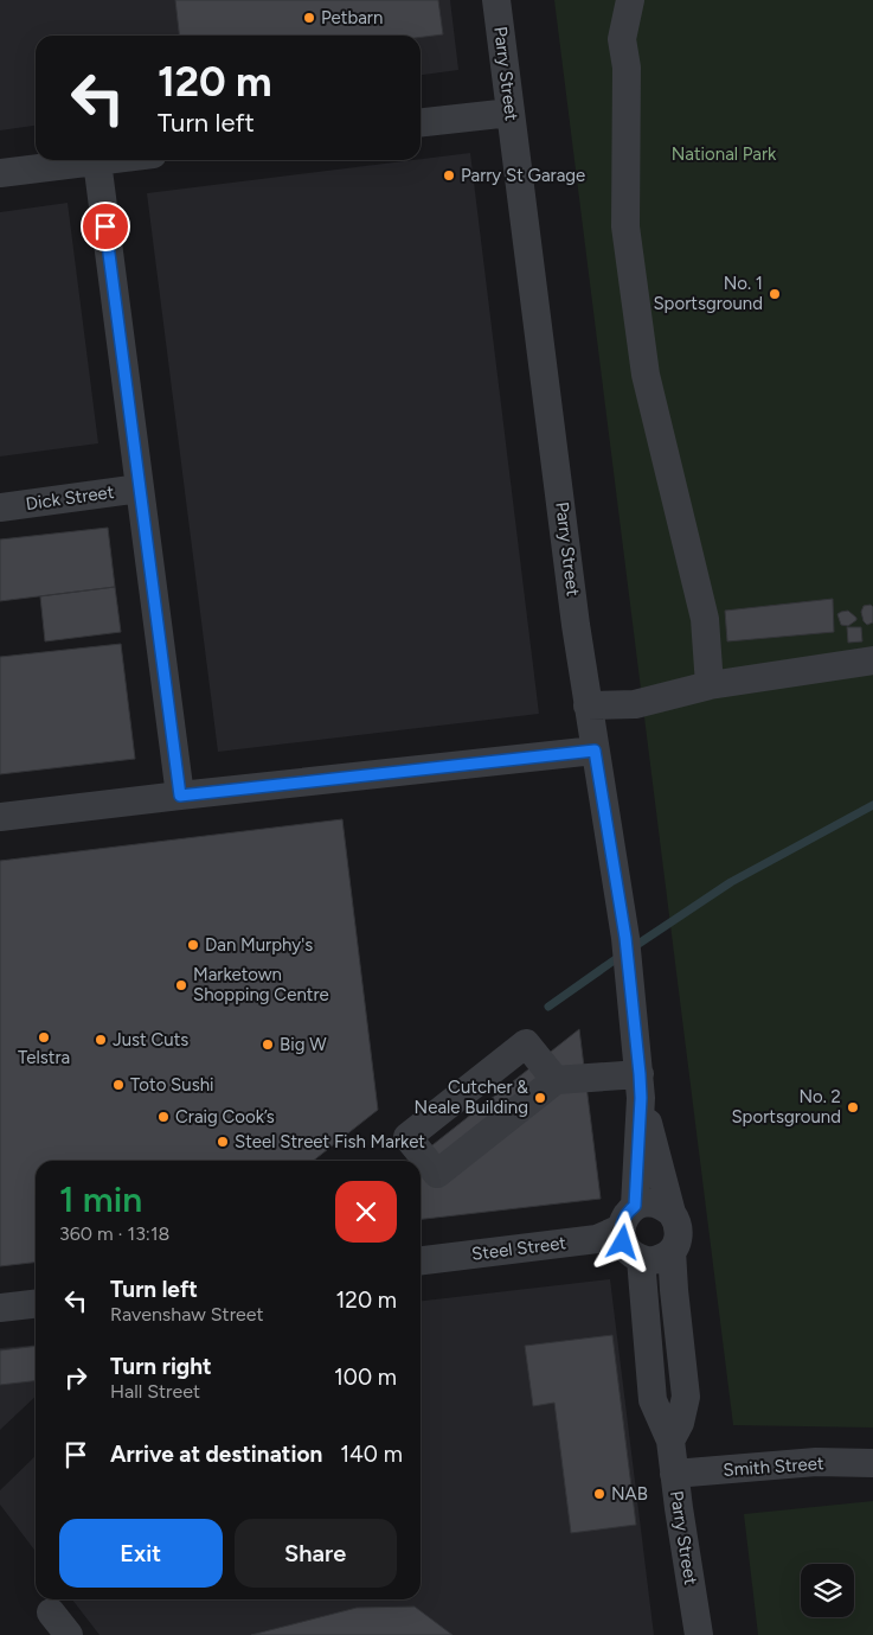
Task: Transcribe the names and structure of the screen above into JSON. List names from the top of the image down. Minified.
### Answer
{"streets":{"street":["Parry Street","Dick Street","Steel Street","Smith Street"]},"crossings":[["Parry Street","Steel Street"],["Parry Street","Smith Street"]],"parks":["National Park"],"places":["Petbarn","Parry St Garage","No. 1 Sportsground","Dan Murphy's","Marketown Shopping Centre","Telstra","Just Cuts","Big W","Toto Sushi","Cutcher & Neale Building","No. 2 Sportsground","Craig Cook’s","Steel Street Fish Market","NAB"],"page":{"turn":["120 m","Turn left"],"heading":["1 min","360 m · 13:18"],"list":[{"name":"Turn left","note":"Ravenshaw Street","value":"120 m"},{"name":"Turn right","note":"Hall Street","value":"100 m"},{"name":"Arrive at destination","value":"140 m"}],"buttons":["Exit","Share"]}}
